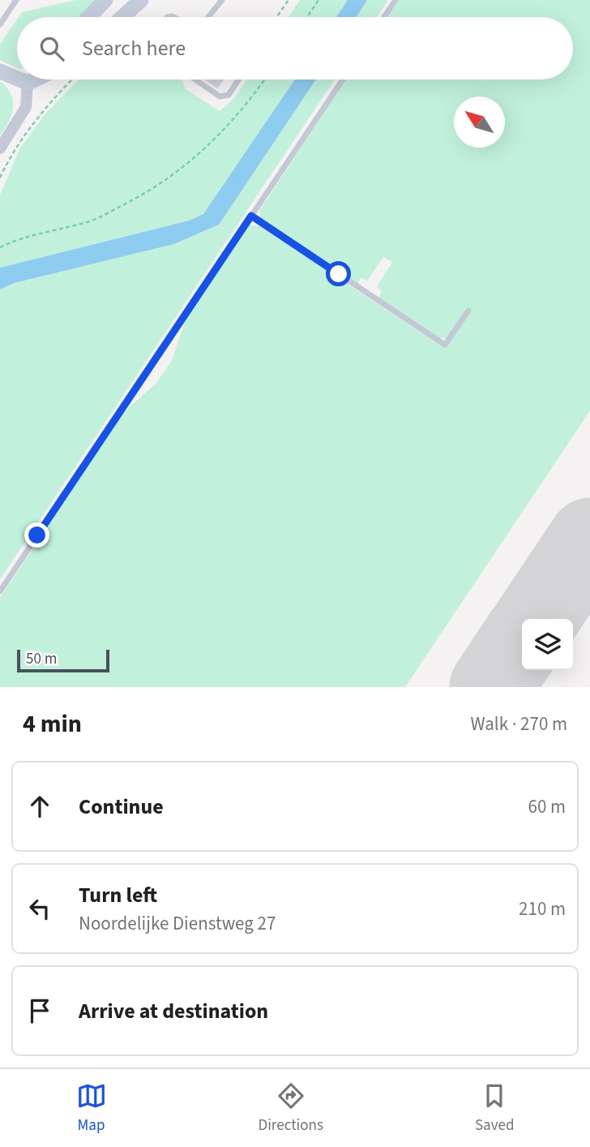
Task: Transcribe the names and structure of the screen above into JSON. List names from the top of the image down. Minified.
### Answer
{"scale_bar":"50 m","north":"top left","page":{"search":"Search here","scale":"50 m","heading":["4 min","Walk · 270 m"],"list":[["Continue","60 m"],["Turn left","Noordelijke Dienstweg 27","210 m"],"Arrive at destination"],"nav":["Map","Directions","Saved"]}}
